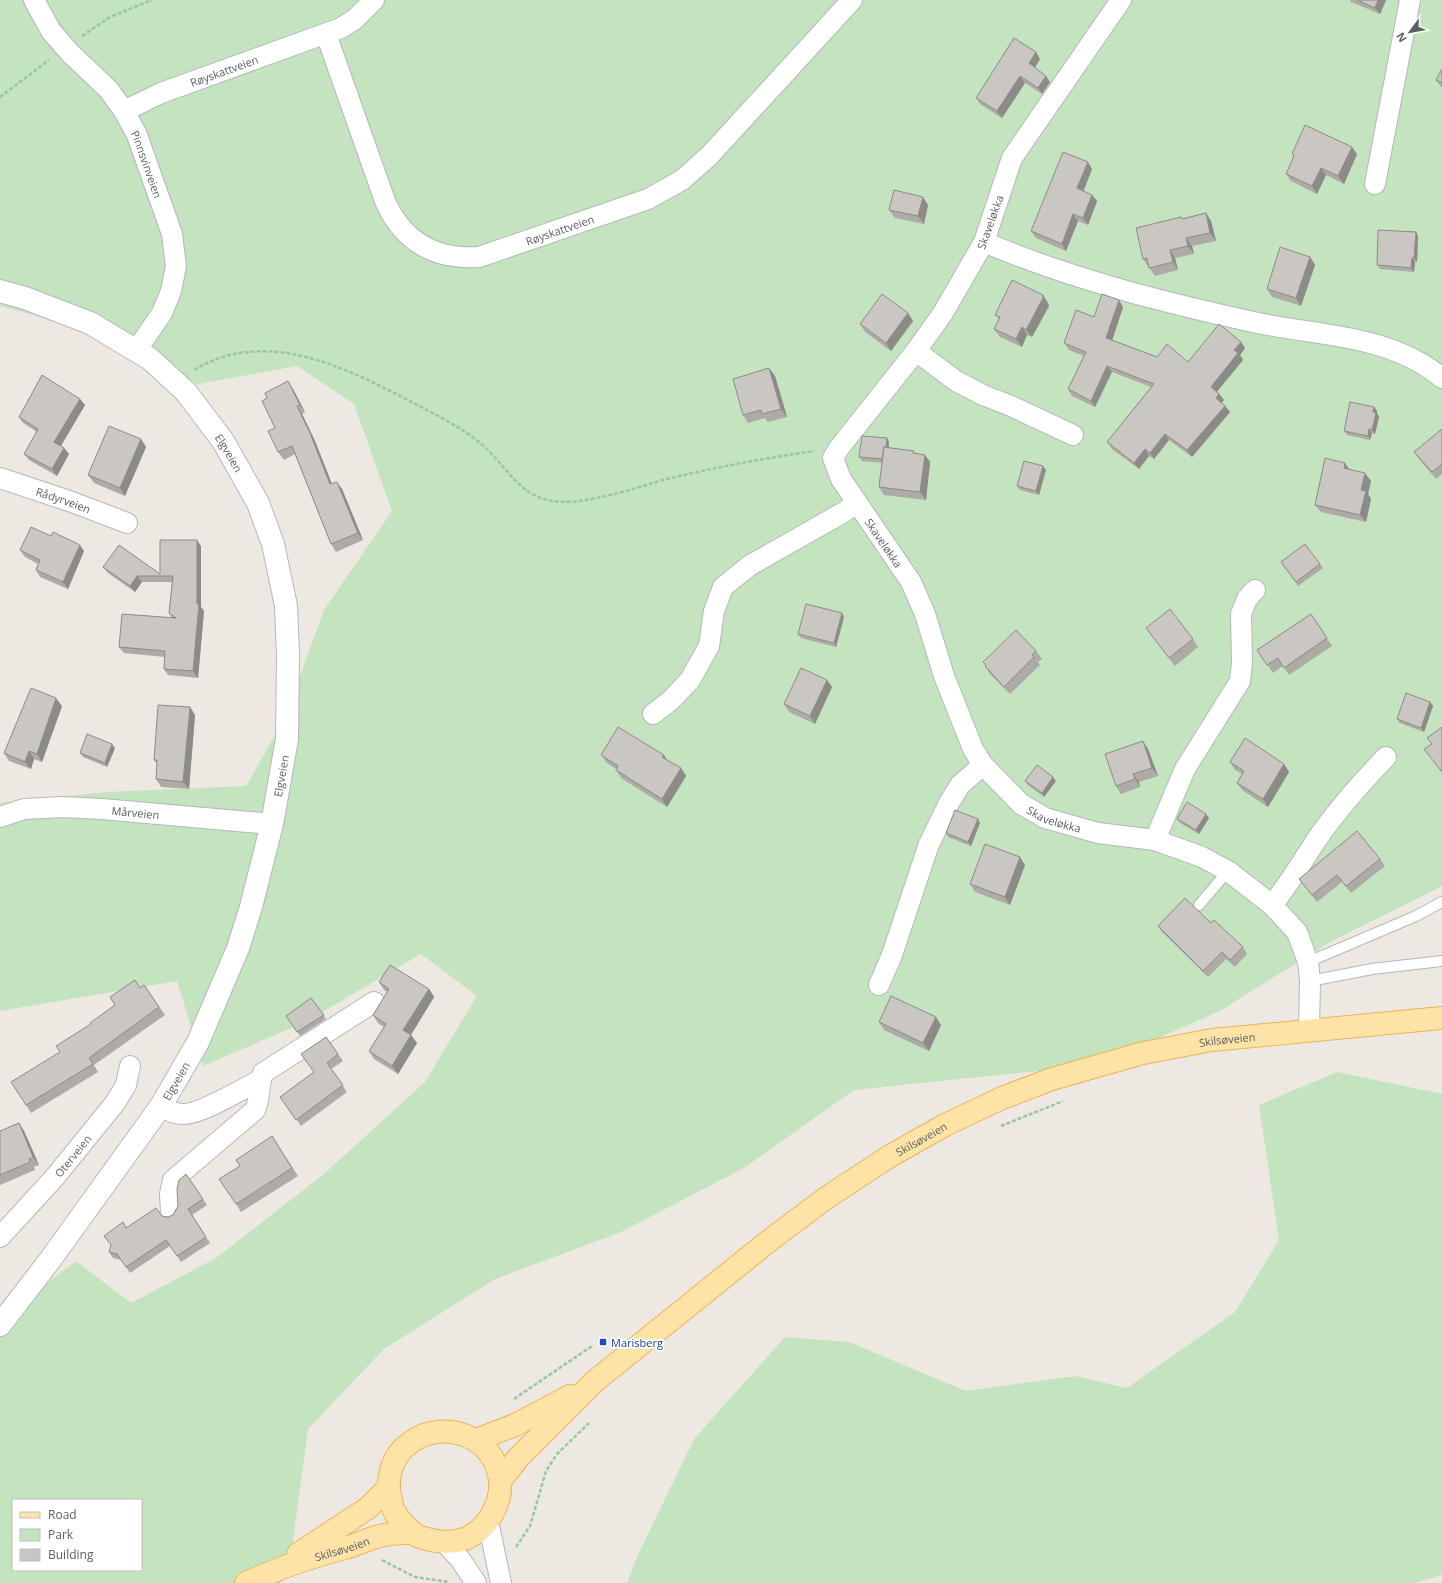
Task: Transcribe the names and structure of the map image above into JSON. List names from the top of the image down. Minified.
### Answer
{"streets":{"main road":["Elgveien","Skilsøveien"],"street":["Røyskattveien","Pinnsvinveien","Skaveløkka","Rådyrveien","Mårveien","Oterveien"]},"crossings":[["Røyskattveien","Pinnsvinveien"],["Pinnsvinveien","Elgveien"],["Elgveien","Mårveien"]],"places":{"transit":["Marisberg"]},"legend":["Road","Park","Building"],"north":"bottom left"}
